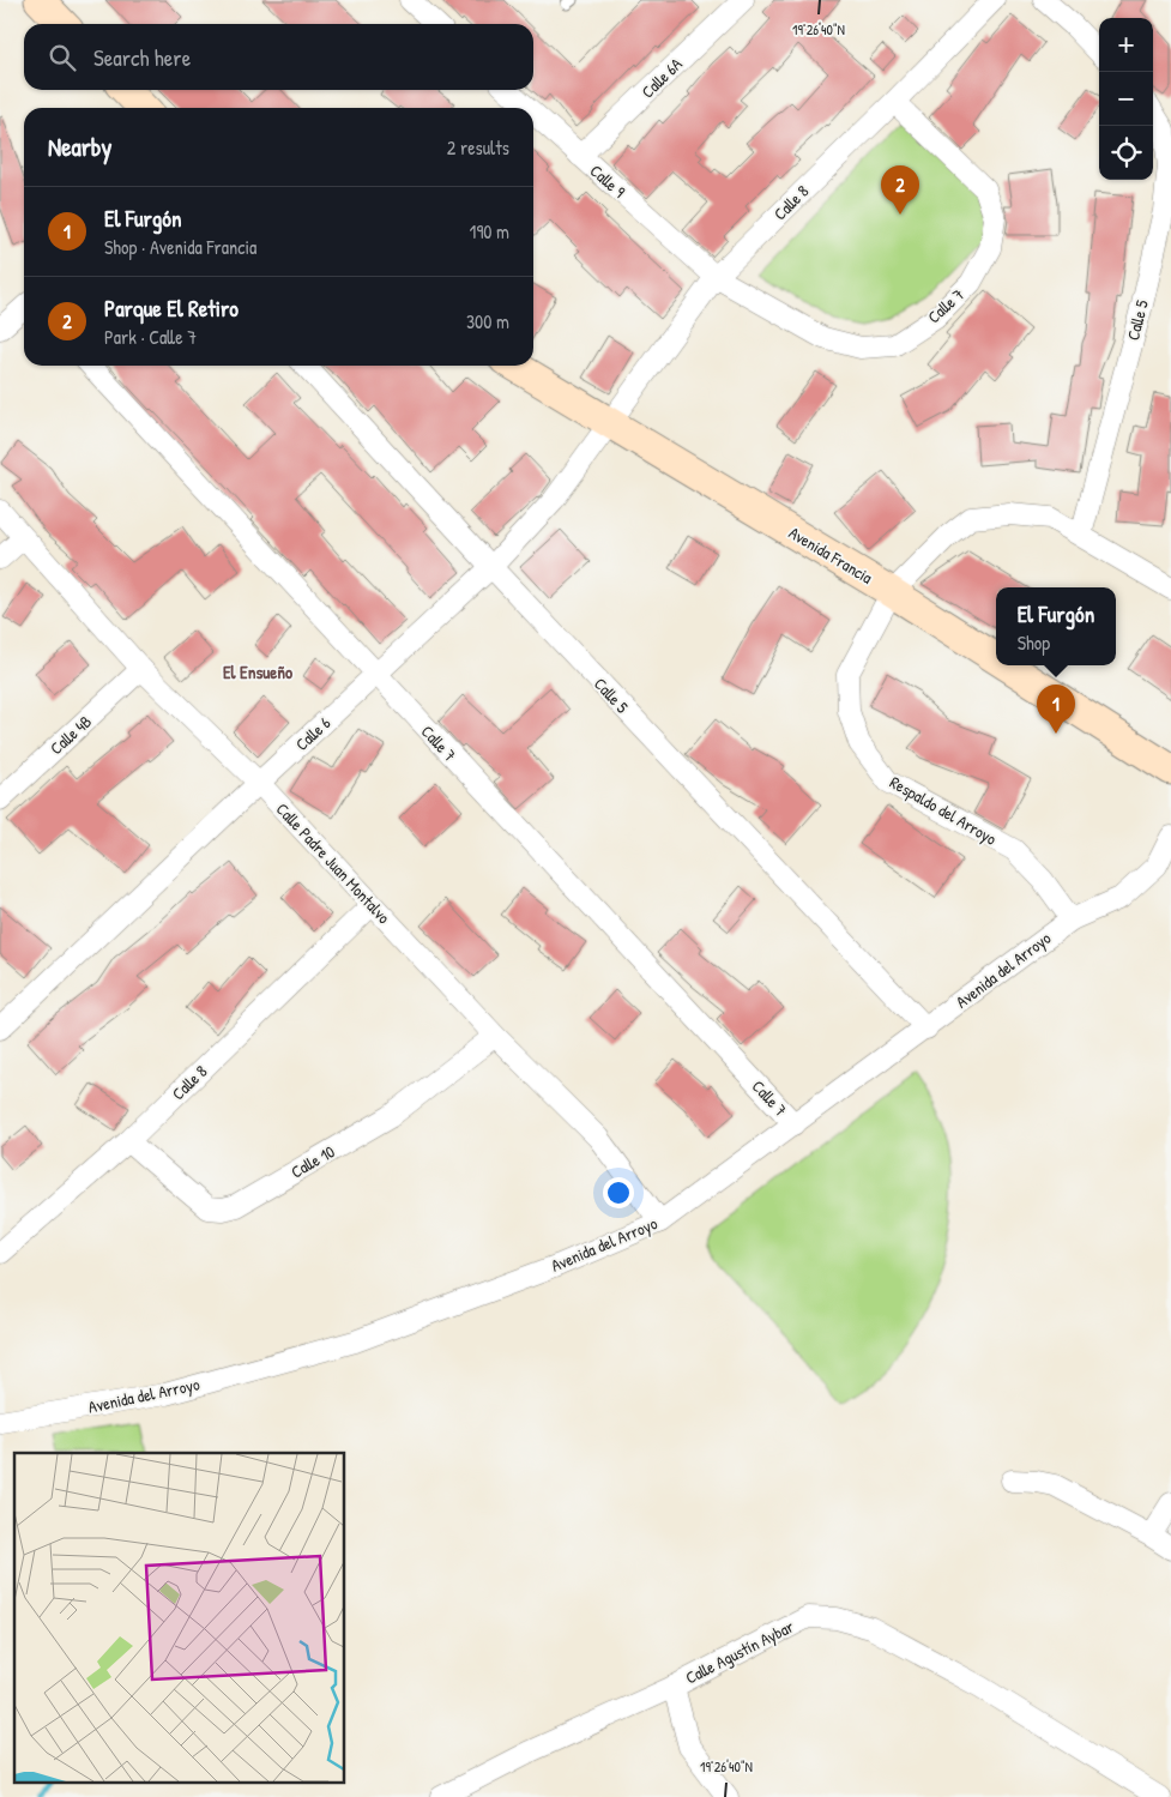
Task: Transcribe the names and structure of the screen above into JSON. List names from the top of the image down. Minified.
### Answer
{"streets":{"main road":["Avenida Francia"],"street":["Calle 6A","Calle 9","Calle 8","Calle 7","Calle 5","Calle 6","Calle 4B","Respaldo del Arroyo","Calle Padre Juan Montalvo","Avenida del Arroyo","Calle 10","Calle Agustín Aybar"]},"crossings":[["Calle 6A","Calle 9"],["Calle 9","Calle 8"],["Calle 9","Calle 7"],["Calle 8","Calle 7"],["Calle 8","Avenida Francia"],["Calle 8","Calle 6"],["Calle 8","Calle Padre Juan Montalvo"],["Calle 8","Calle 10"],["Calle 7","Calle 6"],["Calle 7","Avenida del Arroyo"],["Calle 5","Calle 6"],["Calle 5","Respaldo del Arroyo"],["Calle 5","Avenida del Arroyo"],["Avenida Francia","Calle 6"],["Avenida Francia","Respaldo del Arroyo"],["Calle 6","Calle Padre Juan Montalvo"],["Calle 4B","Calle Padre Juan Montalvo"],["Respaldo del Arroyo","Avenida del Arroyo"],["Calle Padre Juan Montalvo","Avenida del Arroyo"],["Calle Padre Juan Montalvo","Calle 10"]],"districts":["El Ensueño"],"page":{"map_buttons":["+","−"],"search":"Search here","heading":["Nearby","2 results"],"pins":["2","1"],"list":[{"mark":"1","name":"El Furgón","note":"Shop · Avenida Francia","value":"190 m"},{"mark":"2","name":"Parque El Retiro","note":"Park · Calle 7","value":"300 m"}],"popup":["El Furgón","Shop"]},"coordinates":["19°26'40\"N"]}
